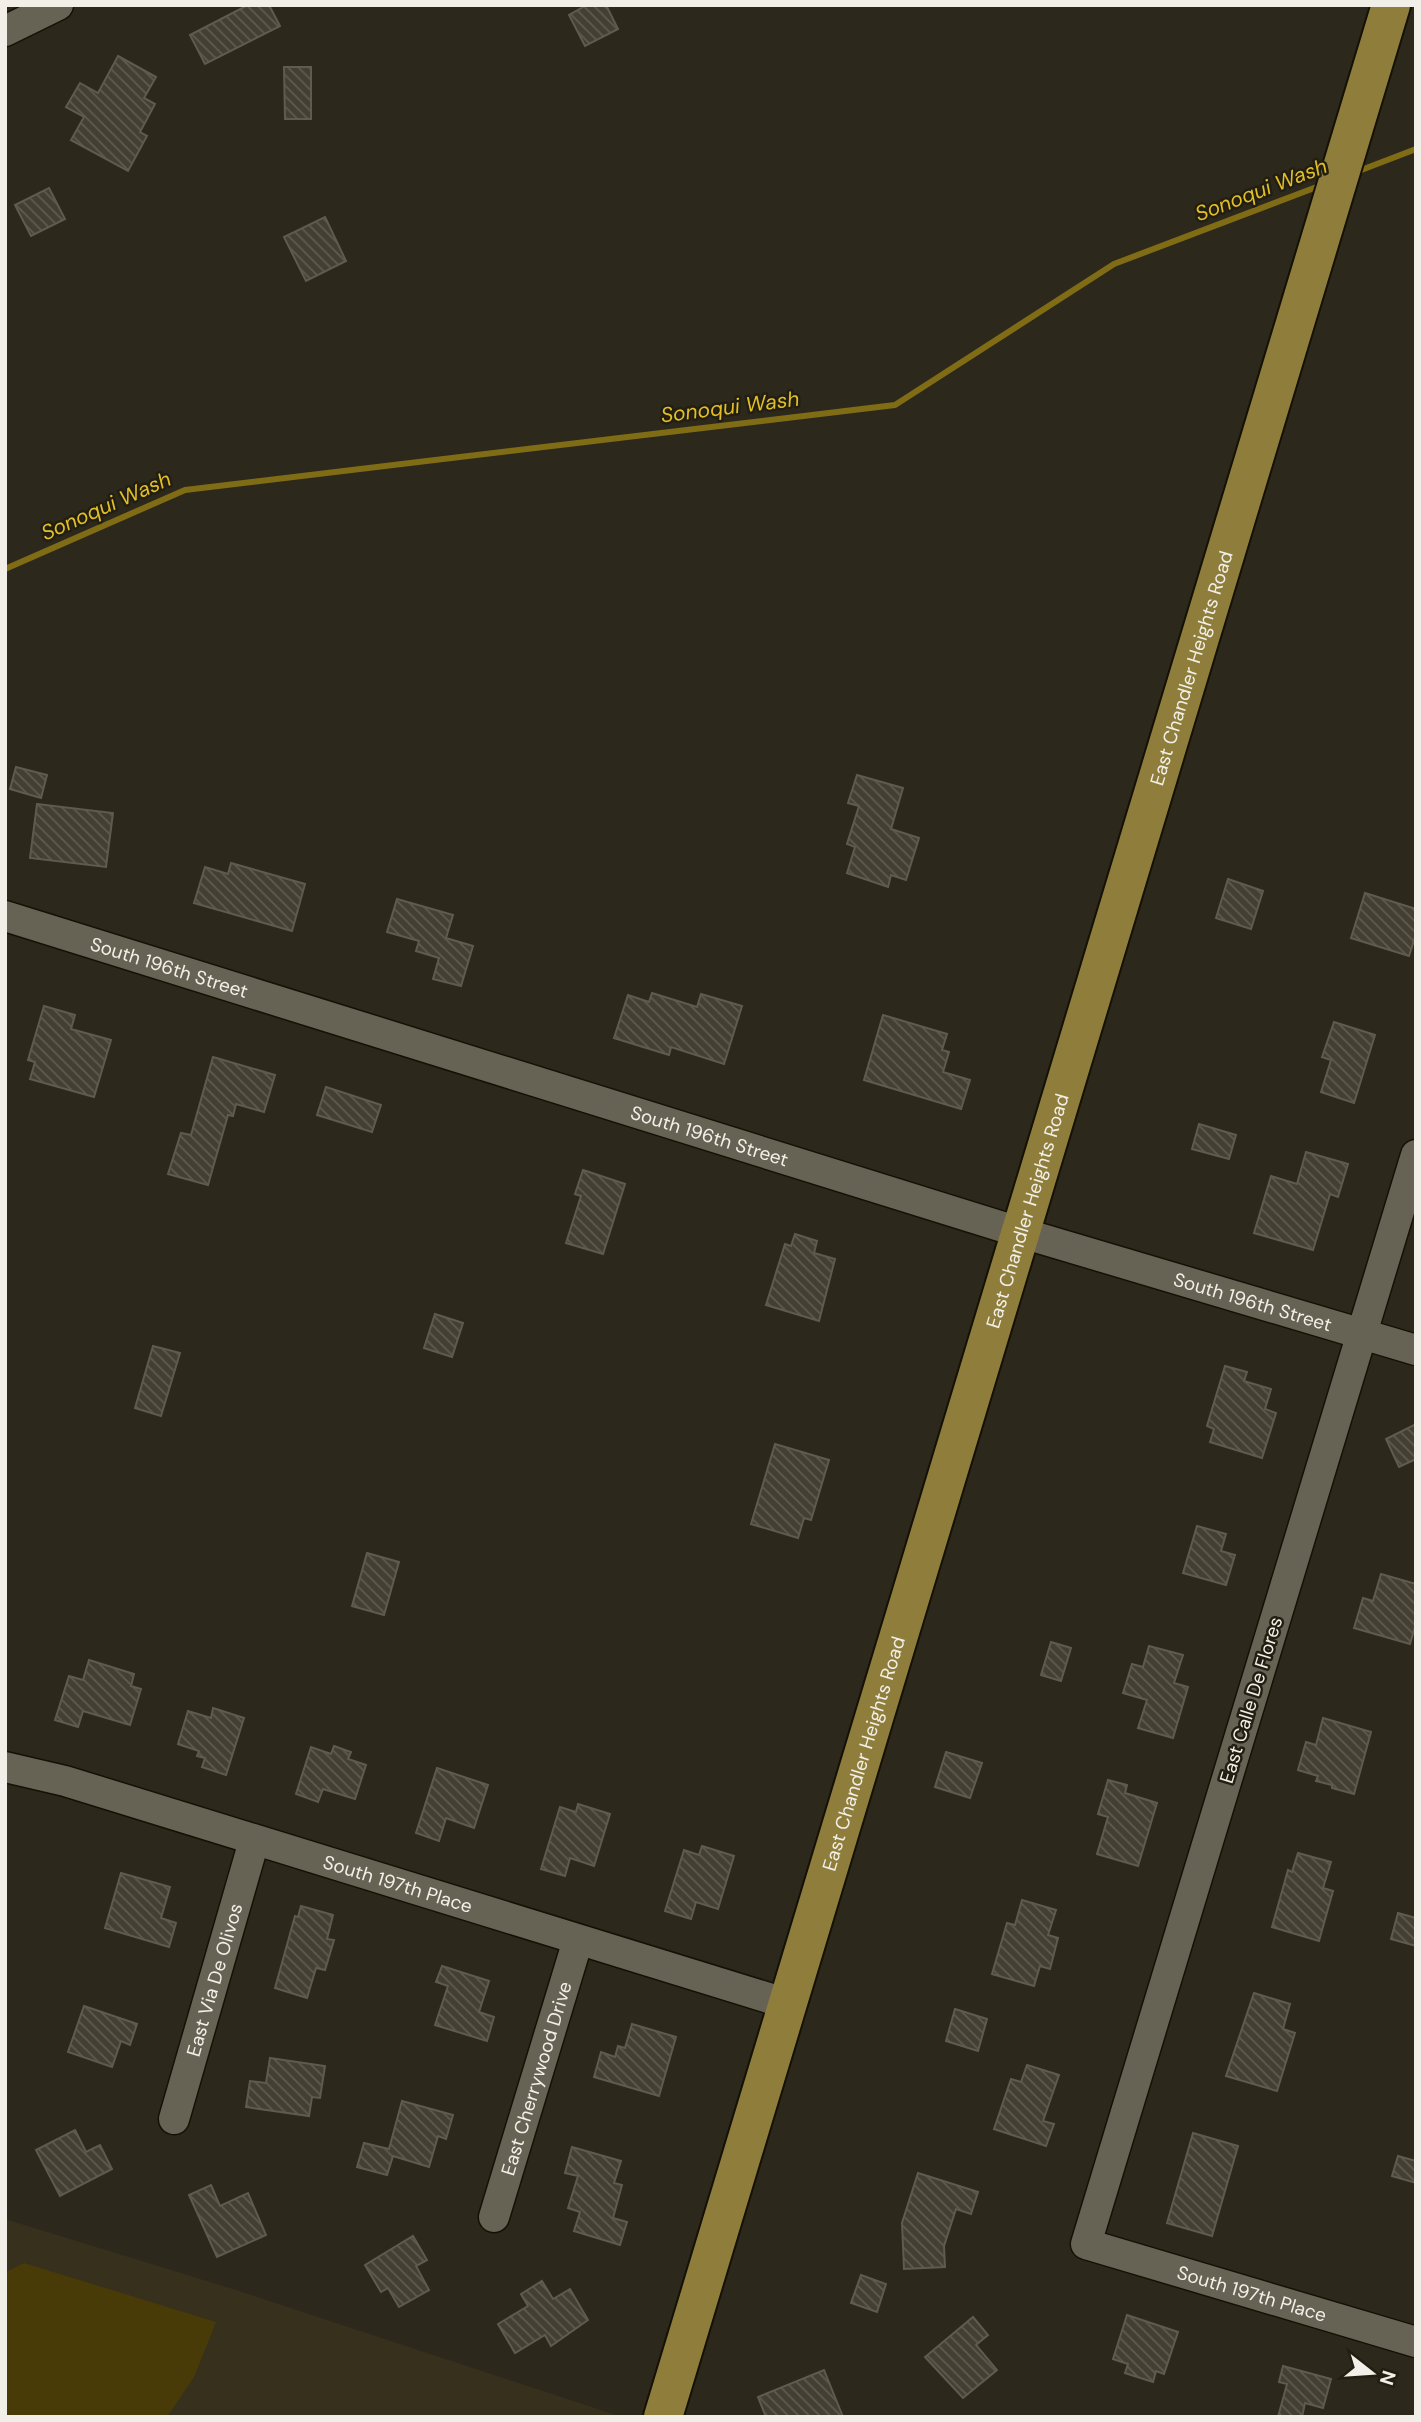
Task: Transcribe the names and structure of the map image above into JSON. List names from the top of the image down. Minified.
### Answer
{"streets":{"main road":["East Chandler Heights Road"],"street":["South 196th Street","East Calle De Flores","South 197th Place","East Via De Olivos","East Cherrywood Drive"]},"crossings":[["East Chandler Heights Road","South 196th Street"],["East Chandler Heights Road","South 197th Place"],["South 196th Street","East Calle De Flores"],["East Calle De Flores","South 197th Place"],["South 197th Place","East Via De Olivos"],["South 197th Place","East Cherrywood Drive"]],"water":["Sonoqui Wash"],"north":"right"}
